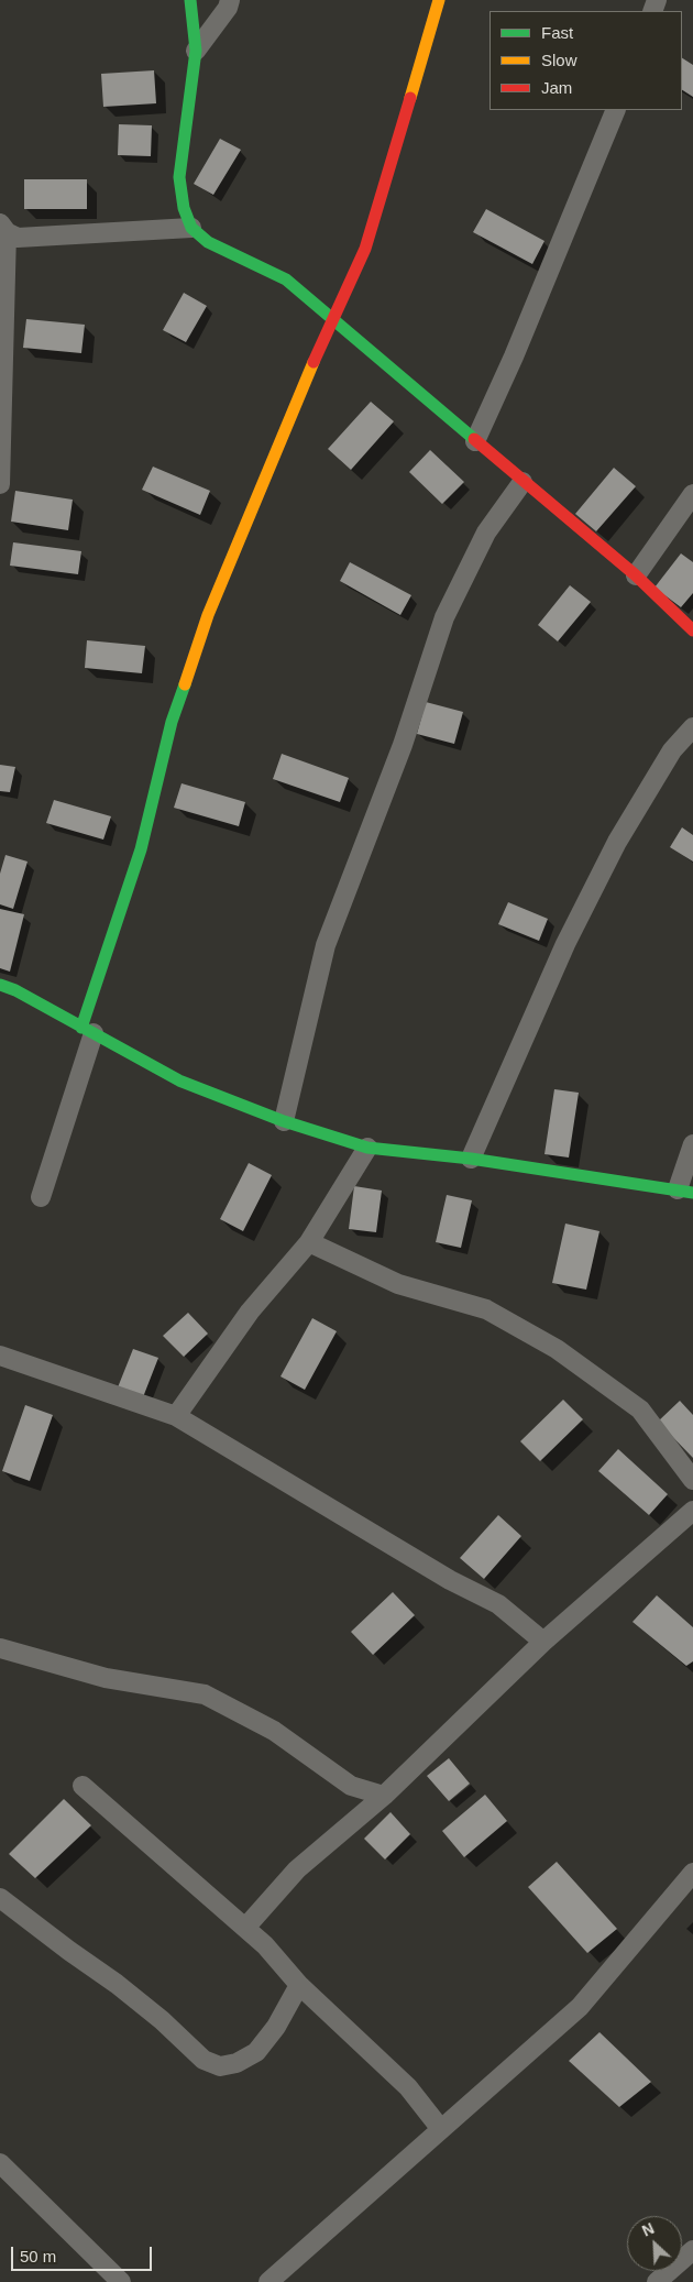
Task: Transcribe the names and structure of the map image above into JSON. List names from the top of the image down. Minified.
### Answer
{"legend":["Fast","Slow","Jam"],"scale_bar":"50 m","north":"top left"}
